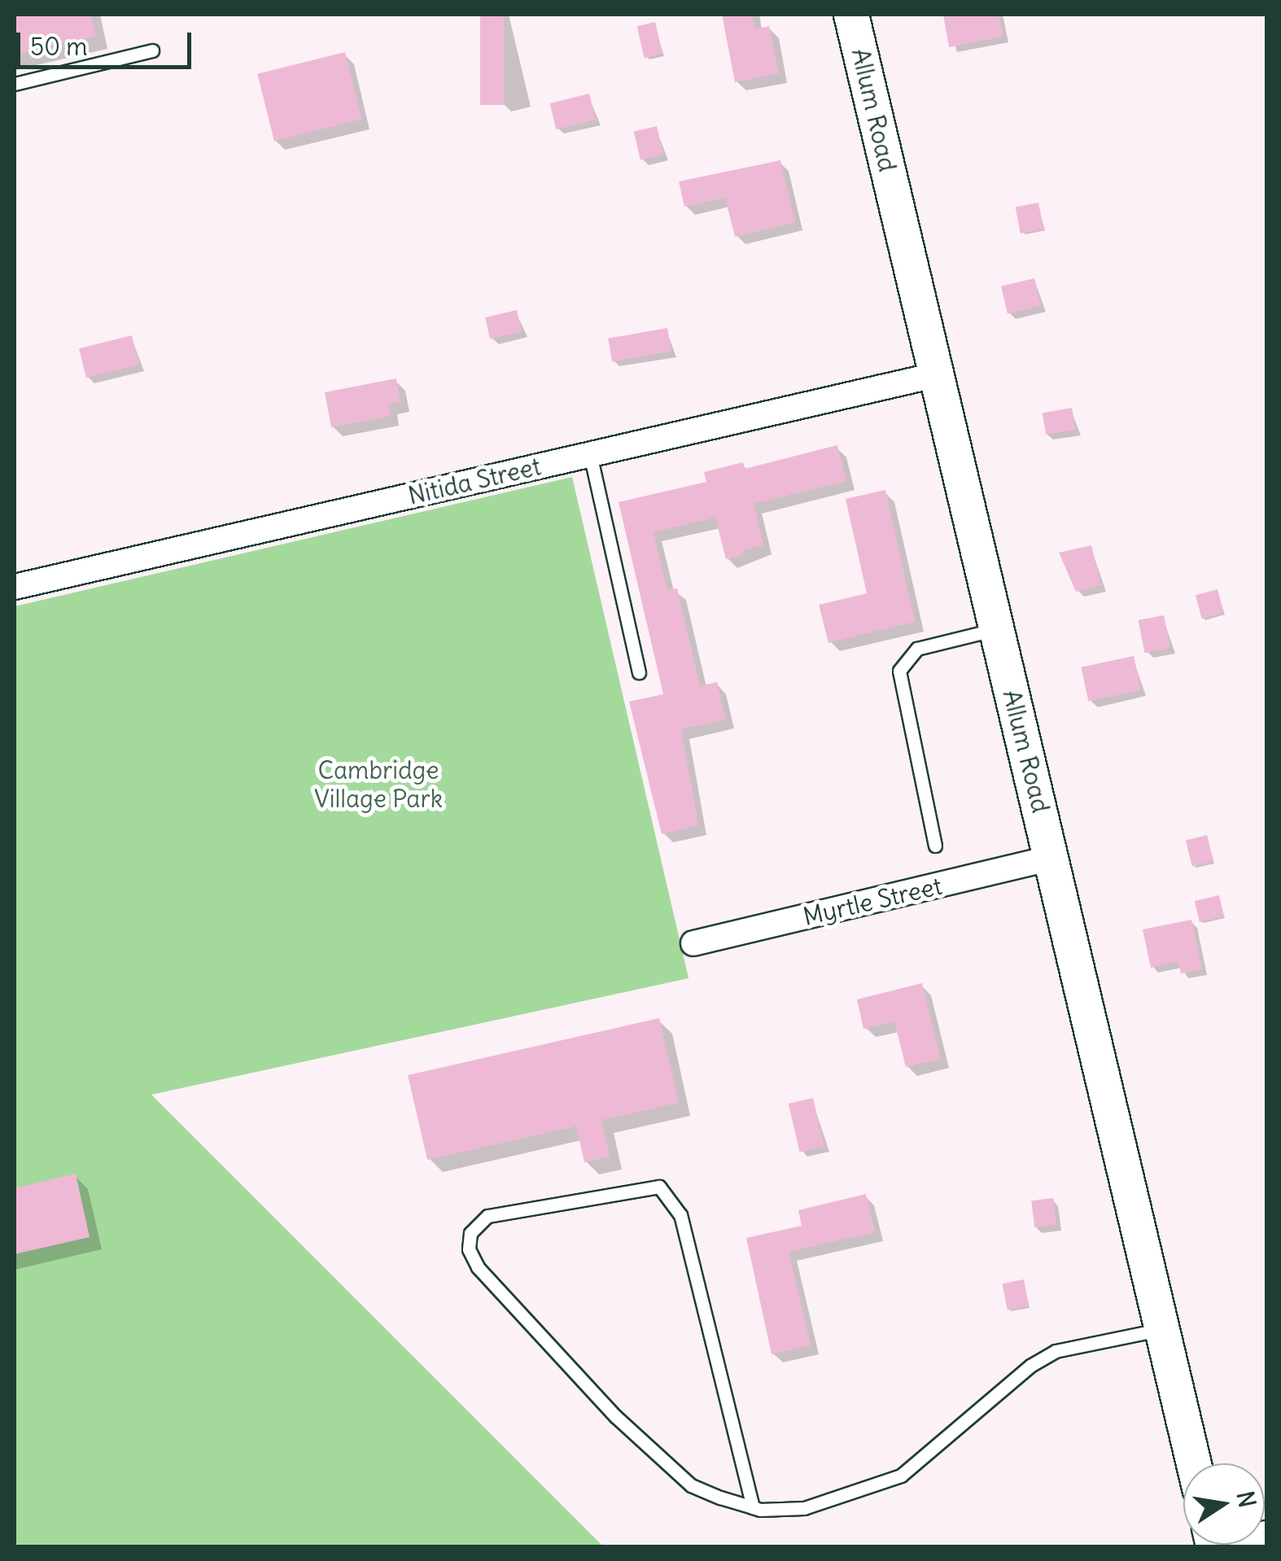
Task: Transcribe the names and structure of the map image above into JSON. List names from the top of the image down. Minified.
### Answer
{"streets":{"street":["Allum Road","Nitida Street","Myrtle Street"]},"crossings":[["Allum Road","Nitida Street"],["Allum Road","Myrtle Street"]],"parks":["Cambridge Village Park"],"scale_bar":"50 m","north":"right"}
